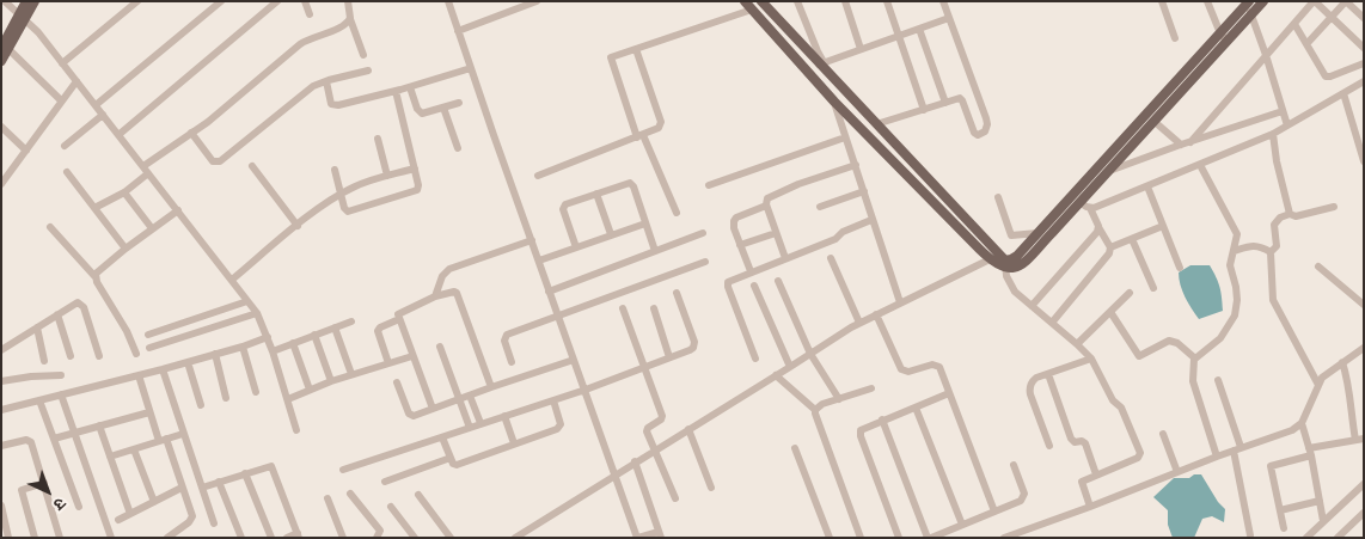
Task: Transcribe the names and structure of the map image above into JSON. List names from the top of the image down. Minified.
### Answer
{"north":"bottom right"}
